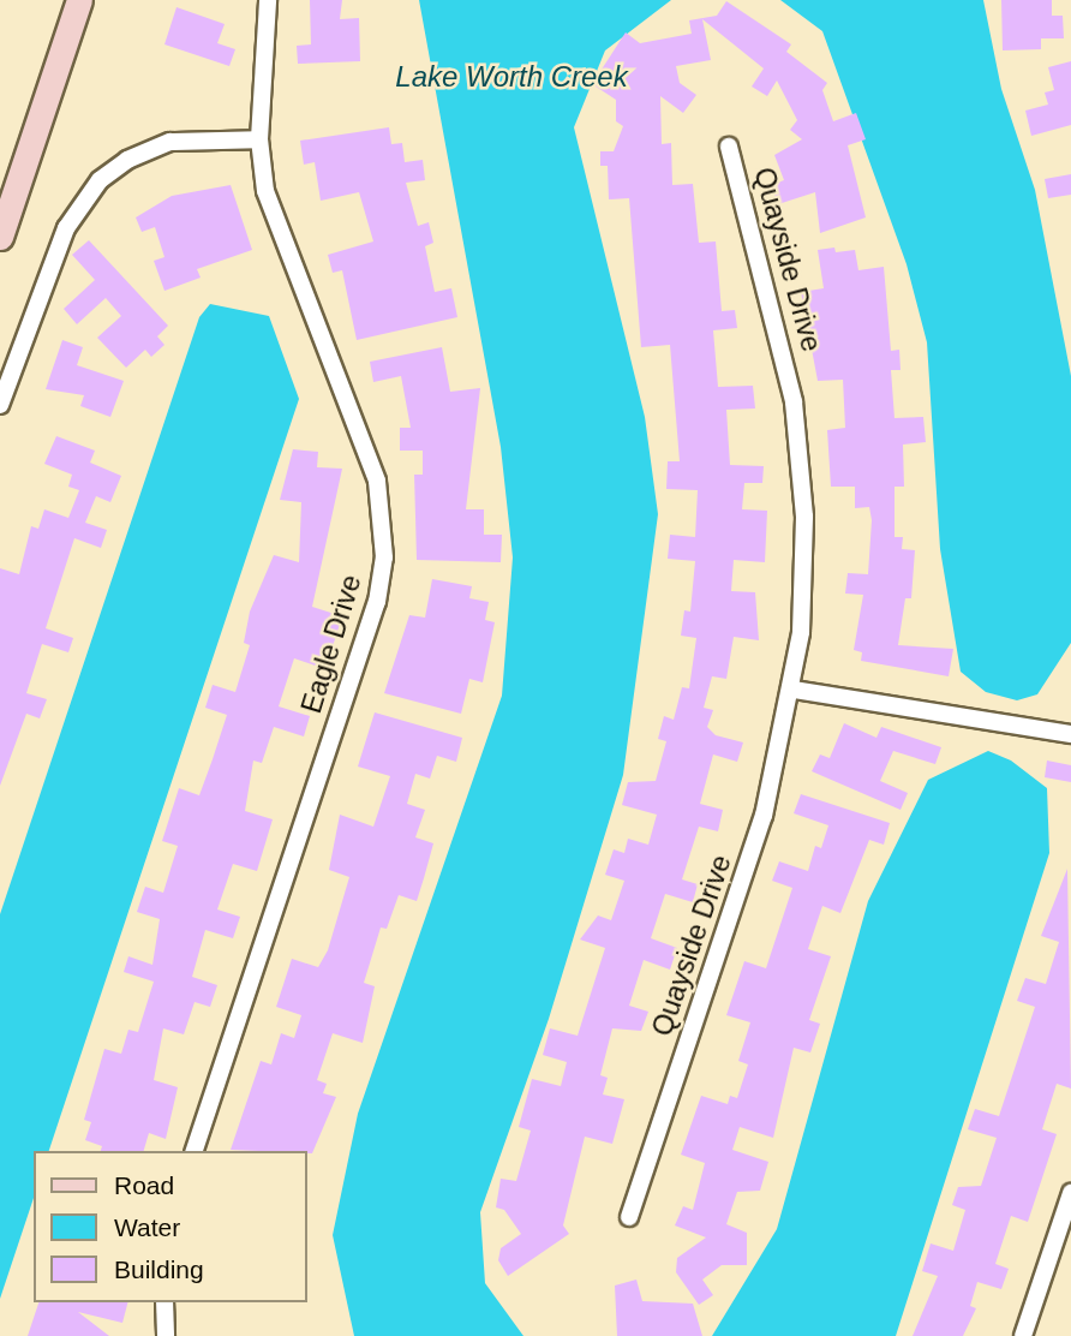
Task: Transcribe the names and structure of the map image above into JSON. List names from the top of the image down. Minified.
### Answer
{"streets":{"street":["Quayside Drive","Eagle Drive"]},"water":["Lake Worth Creek"],"legend":["Road","Water","Building"]}
